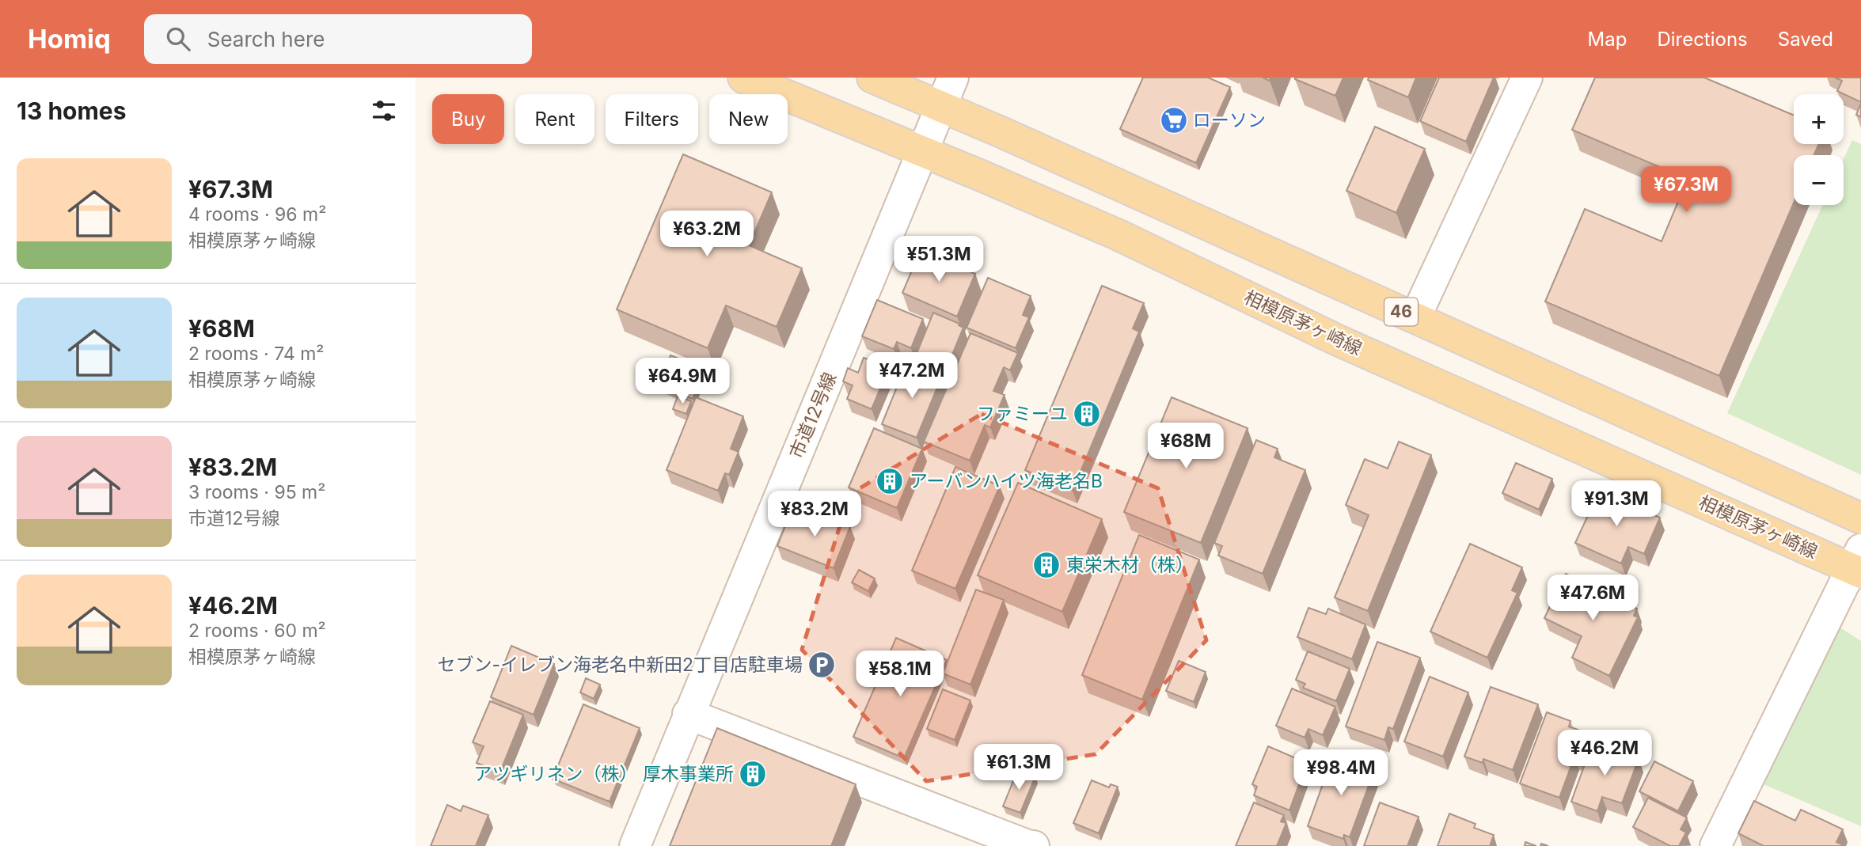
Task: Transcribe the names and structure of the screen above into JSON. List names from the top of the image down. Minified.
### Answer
{"streets":{"main road":["46","相模原茅ヶ崎線"],"street":["市道12号線"]},"crossings":[["46","市道12号線"],["相模原茅ヶ崎線","市道12号線"]],"places":{"supermarket":["ローソン"],"building":["ファミーユ","アーバンハイツ海老名B","東栄木材（株）","アツギリネン（株） 厚木事業所"],"parking":["セブン-イレブン海老名中新田2丁目店駐車場"]},"page":{"header":"Homiq","search":"Search here","nav":["Map","Directions","Saved"],"heading":"13 homes","map_buttons":["+","−"],"chip":["Buy","Rent","Filters","New"],"list":[{"name":"¥67.3M","note":"4 rooms · 96 m² · 相模原茅ヶ崎線"},{"name":"¥68M","note":"2 rooms · 74 m² · 相模原茅ヶ崎線"},{"name":"¥83.2M","note":"3 rooms · 95 m² · 市道12号線"},{"name":"¥46.2M","note":"2 rooms · 60 m² · 相模原茅ヶ崎線"}],"price":["¥67.3M","¥63.2M","¥51.3M","¥47.2M","¥64.9M","¥68M","¥91.3M","¥83.2M","¥47.6M","¥58.1M","¥46.2M","¥61.3M","¥98.4M"]}}
